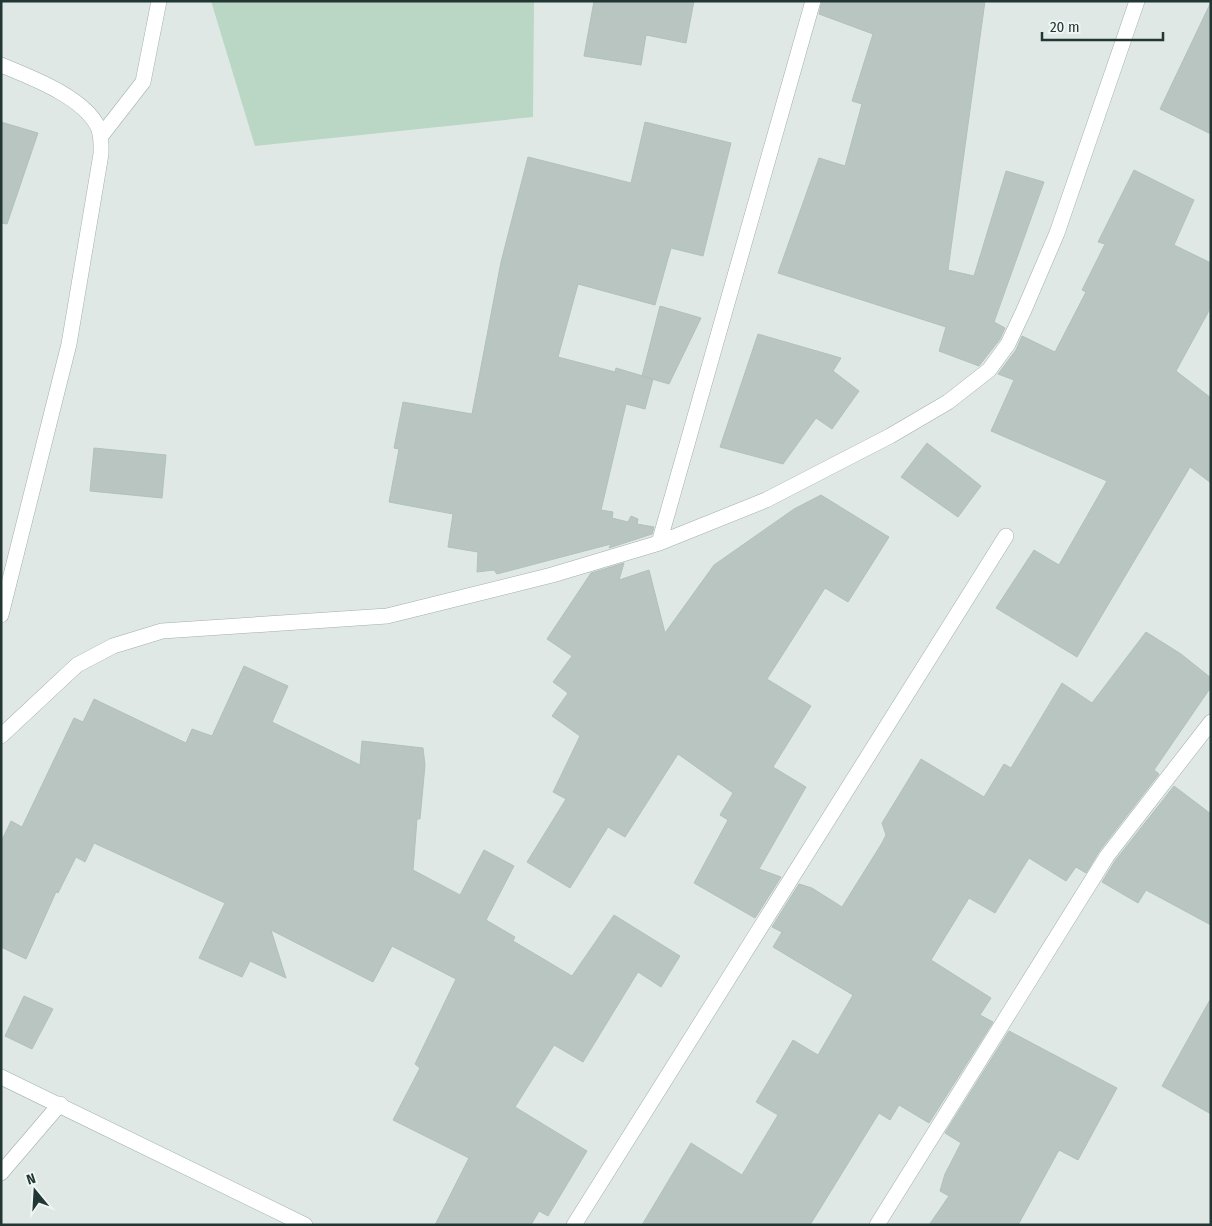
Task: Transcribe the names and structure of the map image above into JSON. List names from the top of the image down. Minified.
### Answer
{"scale_bar":"20 m","north":"top"}
